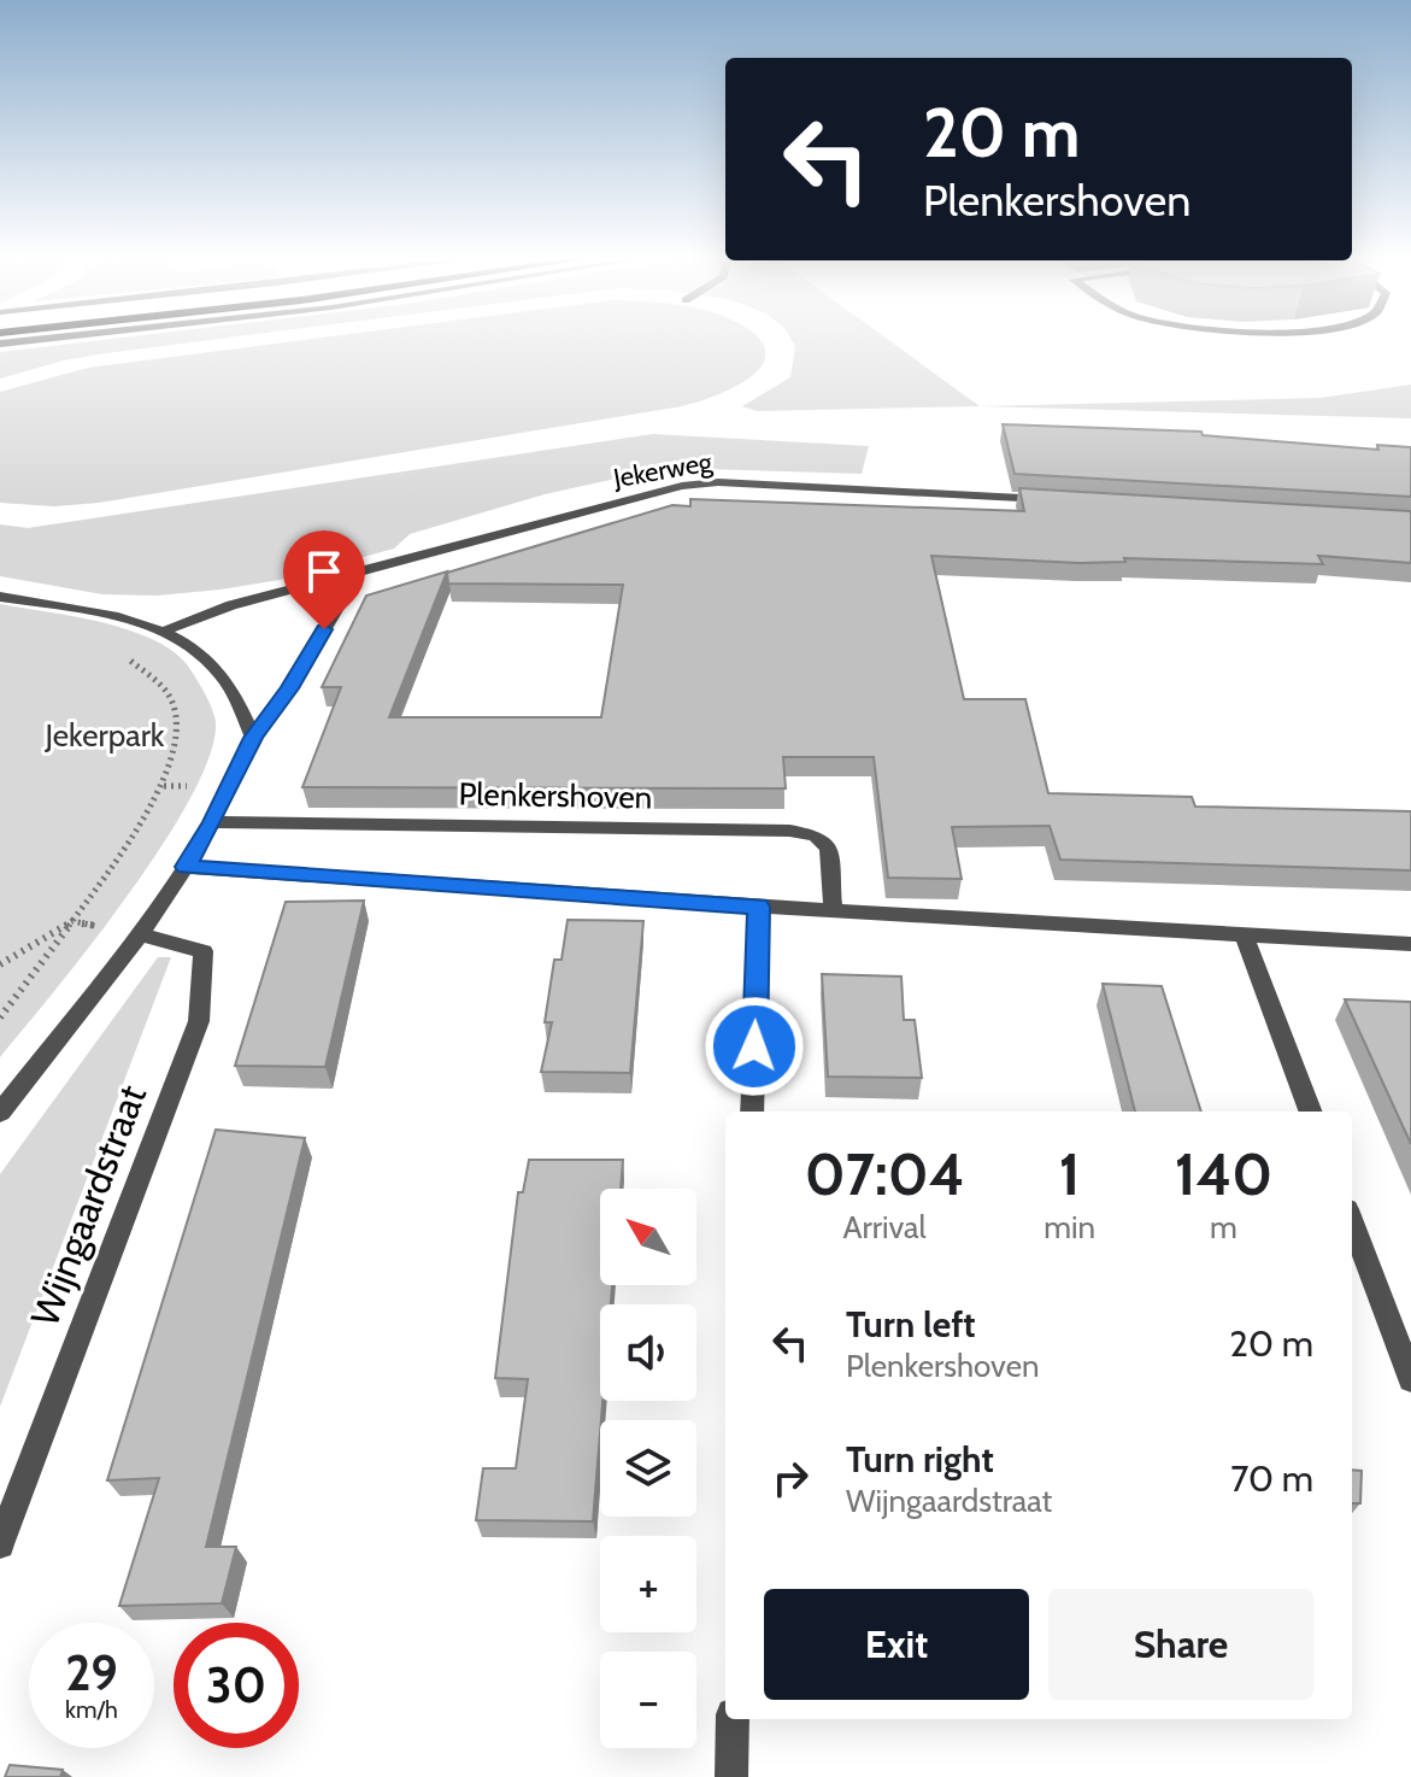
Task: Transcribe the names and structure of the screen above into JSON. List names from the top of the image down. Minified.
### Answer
{"streets":{"street":["Jekerweg","Plenkershoven","Wijngaardstraat"]},"parks":["Jekerpark"],"north":"top left","page":{"turn":["20 m","Plenkershoven"],"eta":["07:04","Arrival","1","min","140","m"],"map_buttons":["+","−"],"list":[{"name":"Turn left","note":"Plenkershoven","value":"20 m"},{"name":"Turn right","note":"Wijngaardstraat","value":"70 m"}],"buttons":["Exit","Share"],"speed":"29 km/h","limit":"30"}}
